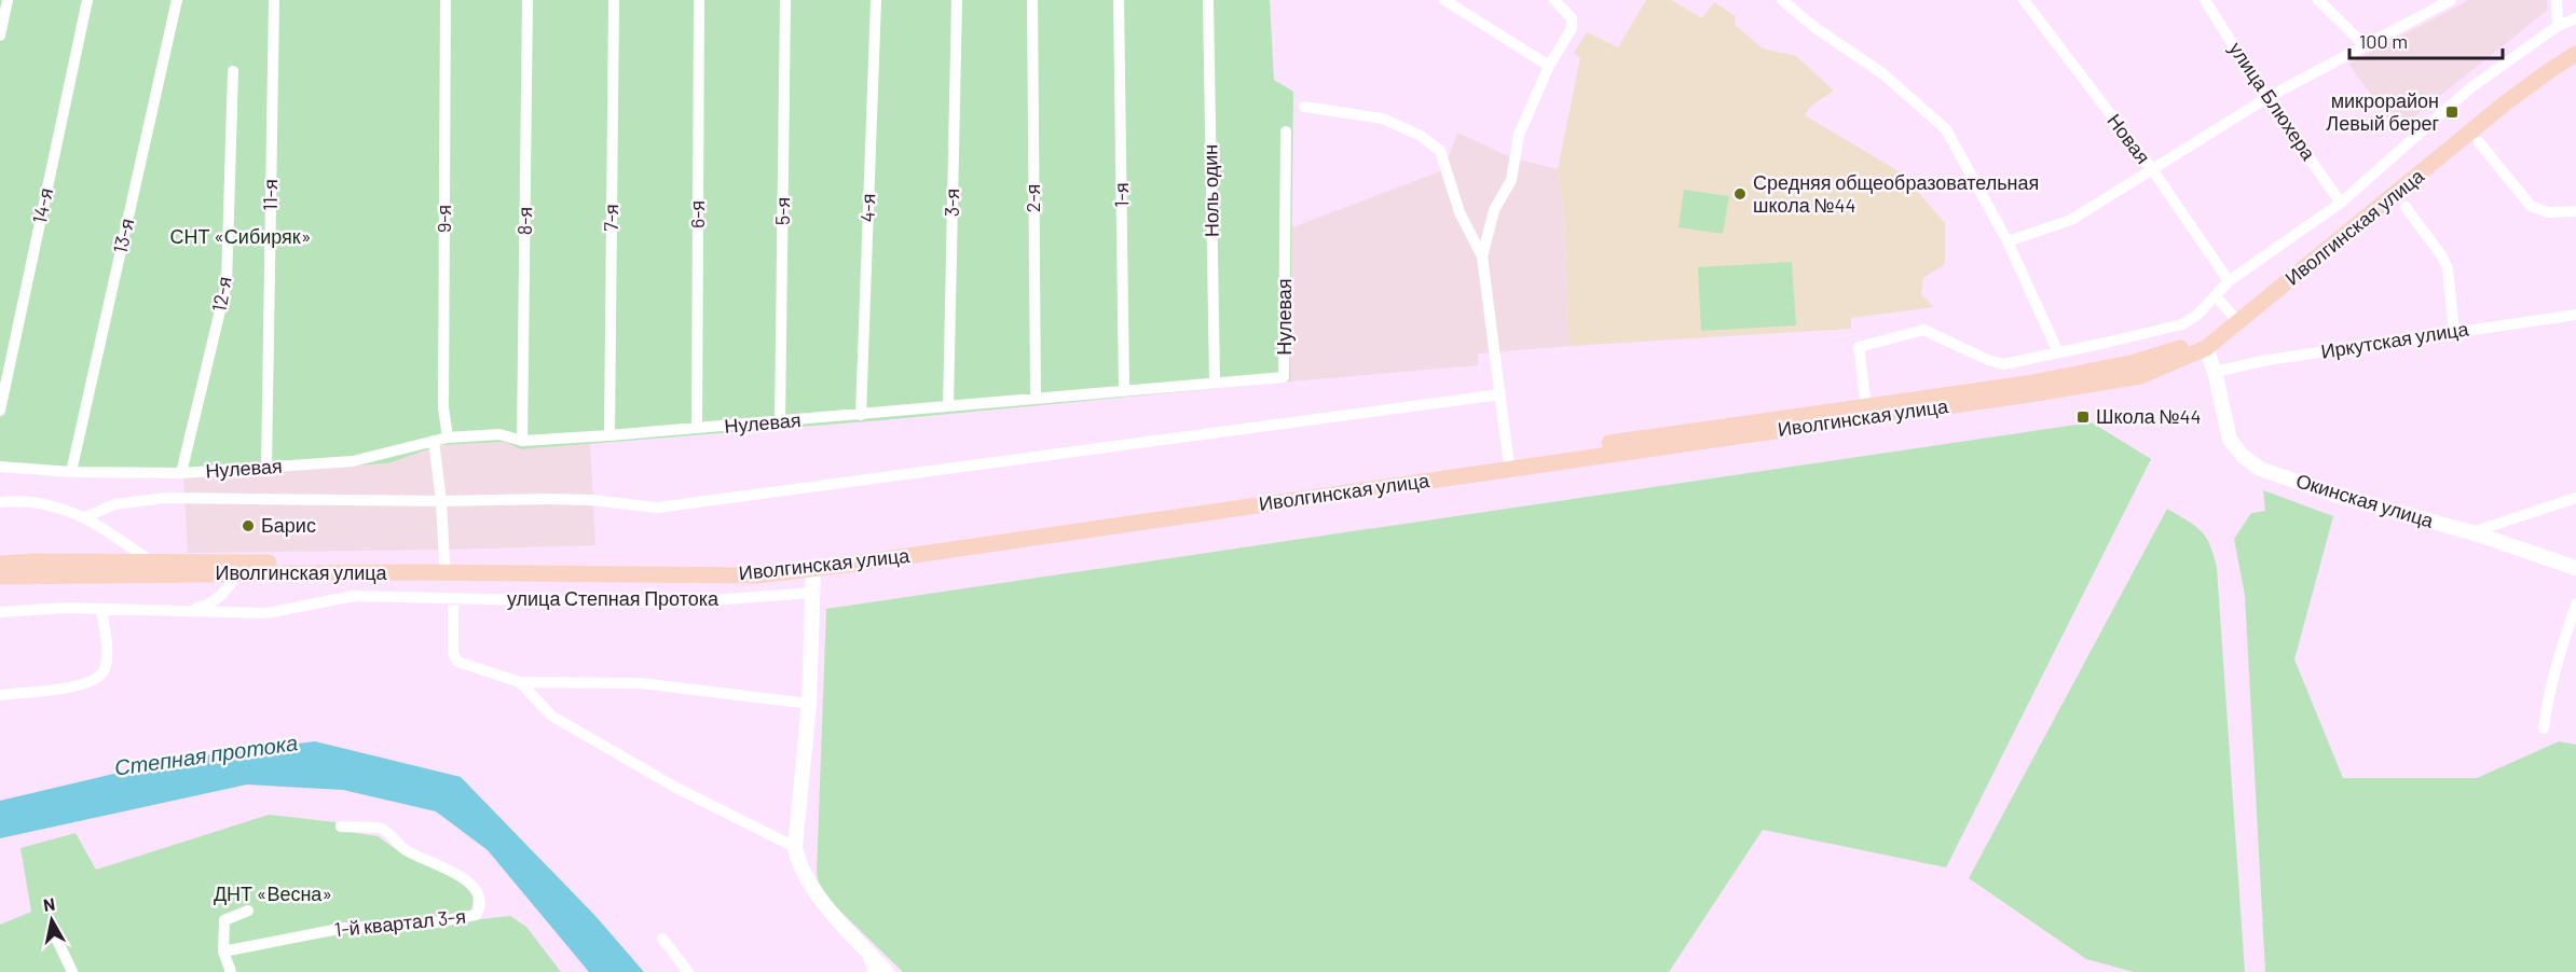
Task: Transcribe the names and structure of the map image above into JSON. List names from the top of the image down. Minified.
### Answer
{"streets":{"main road":["Иволгинская улица"],"street":["улица Блюхера","Новая","Ноль один","11-я","1-я","2-я","3-я","14-я","4-я","5-я","6-я","7-я","9-я","8-я","13-я","12-я","Нулевая","Иркутская улица","Окинская улица","улица Степная Протока","1-й квартал 3-я"]},"crossings":[["Ноль один","Нулевая"],["11-я","Нулевая"],["1-я","Нулевая"],["2-я","Нулевая"],["3-я","Нулевая"],["4-я","Нулевая"],["5-я","Нулевая"],["6-я","Нулевая"],["7-я","Нулевая"],["9-я","Нулевая"],["8-я","Нулевая"],["Иволгинская улица","Окинская улица"],["13-я","Нулевая"],["12-я","Нулевая"],["Иркутская улица","Окинская улица"]],"water":["Степная протока"],"parks":["СНТ «Сибиряк»","ДНТ «Весна»"],"places":{"transit":["микрорайон Левый берег","Школа №44"],"other":["Средняя общеобразовательная школа №44","Барис"]},"scale_bar":"100 m","north":"top"}
